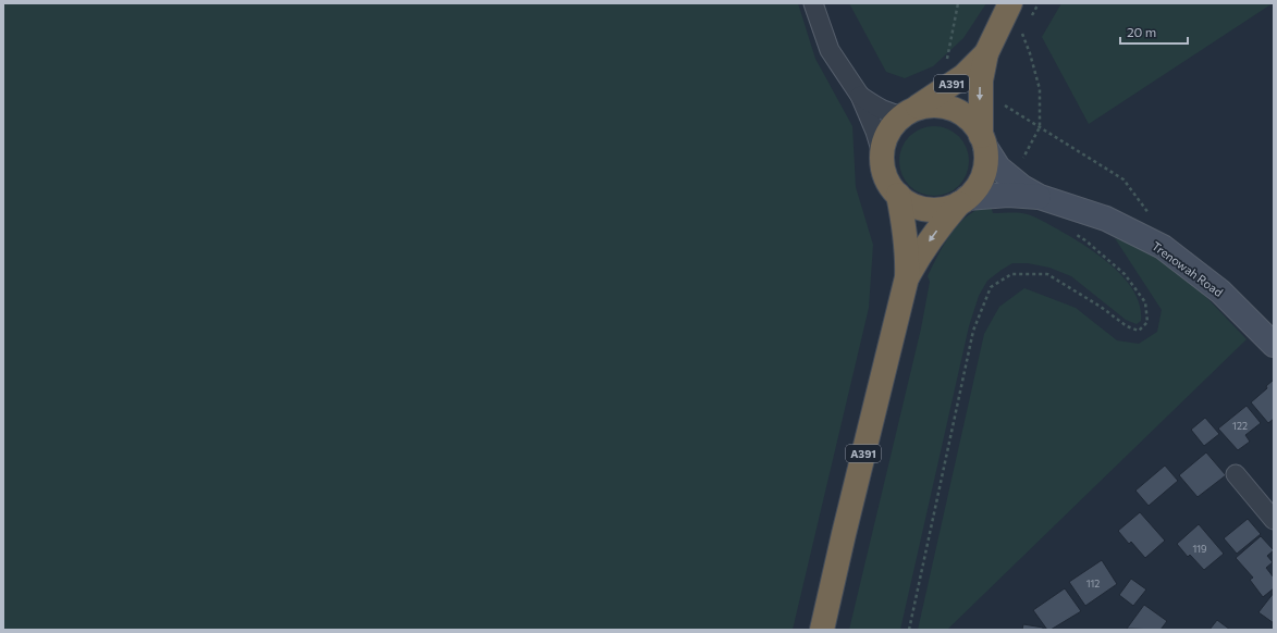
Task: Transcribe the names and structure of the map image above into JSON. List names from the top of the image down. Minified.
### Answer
{"streets":{"highway":["A391"],"street":["Trenowah Road"]},"crossings":[["A391","Trenowah Road"]],"house_numbers":["122","119","112"],"scale_bar":"20 m"}
